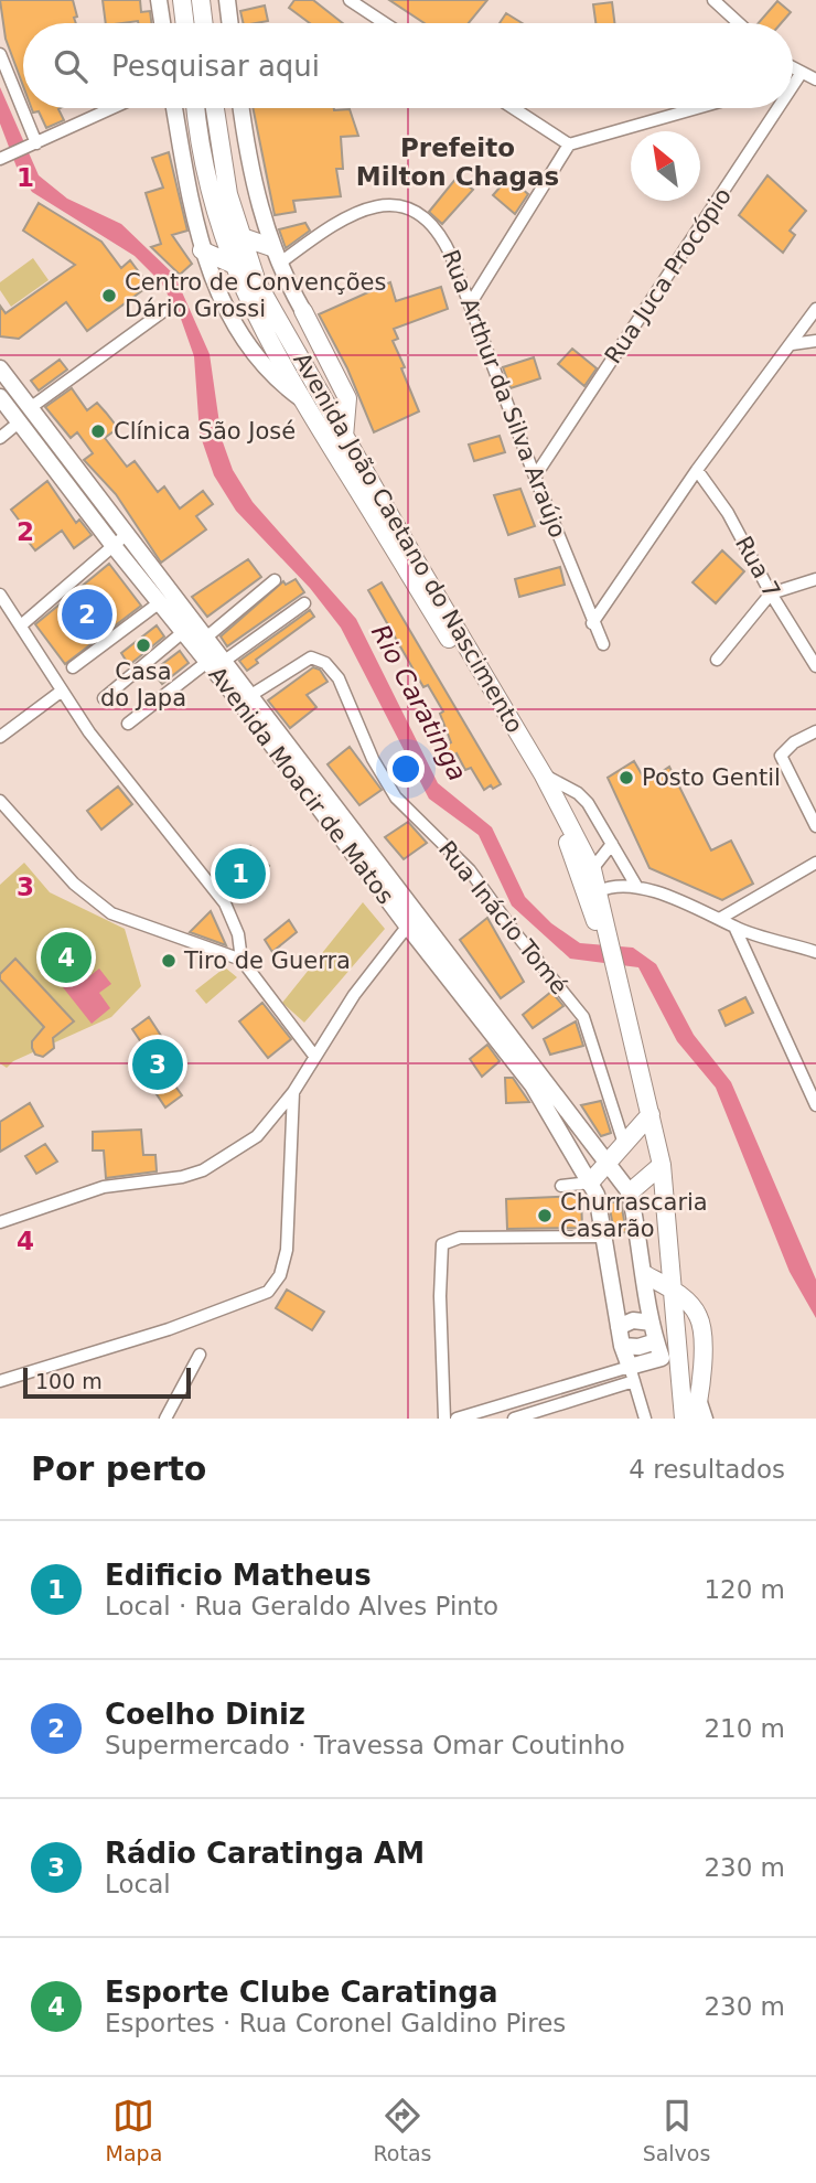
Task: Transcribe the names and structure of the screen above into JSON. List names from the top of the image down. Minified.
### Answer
{"streets":{"highway":["Avenida João Caetano do Nascimento"],"main road":["Avenida Moacir de Matos"],"street":["Rua Juca Procópio","Rua Arthur da Silva Araújo","Rua 7","Rua Inácio Tomé"]},"crossings":[["Rua Juca Procópio","Rua Arthur da Silva Araújo"],["Avenida Moacir de Matos","Rua Inácio Tomé"]],"districts":["Prefeito Milton Chagas"],"water":["Rio Caratinga"],"places":["Centro de Convenções Dário Grossi","Clínica São José","Casa do Japa","Posto Gentil","Tiro de Guerra","Churrascaria Casarão"],"scale_bar":"100 m","north":"top left","page":{"search":"Pesquisar aqui","pins":["2","1","4","3"],"scale":"100 m","heading":["Por perto","4 resultados"],"list":[{"mark":"1","name":"Edificio Matheus","note":"Local · Rua Geraldo Alves Pinto","value":"120 m"},{"mark":"2","name":"Coelho Diniz","note":"Supermercado · Travessa Omar Coutinho","value":"210 m"},{"mark":"3","name":"Rádio Caratinga AM","note":"Local","value":"230 m"},{"mark":"4","name":"Esporte Clube Caratinga","note":"Esportes · Rua Coronel Galdino Pires","value":"230 m"}],"nav":["Mapa","Rotas","Salvos"]},"grid":{"rows":["1","2","3","4"]}}
